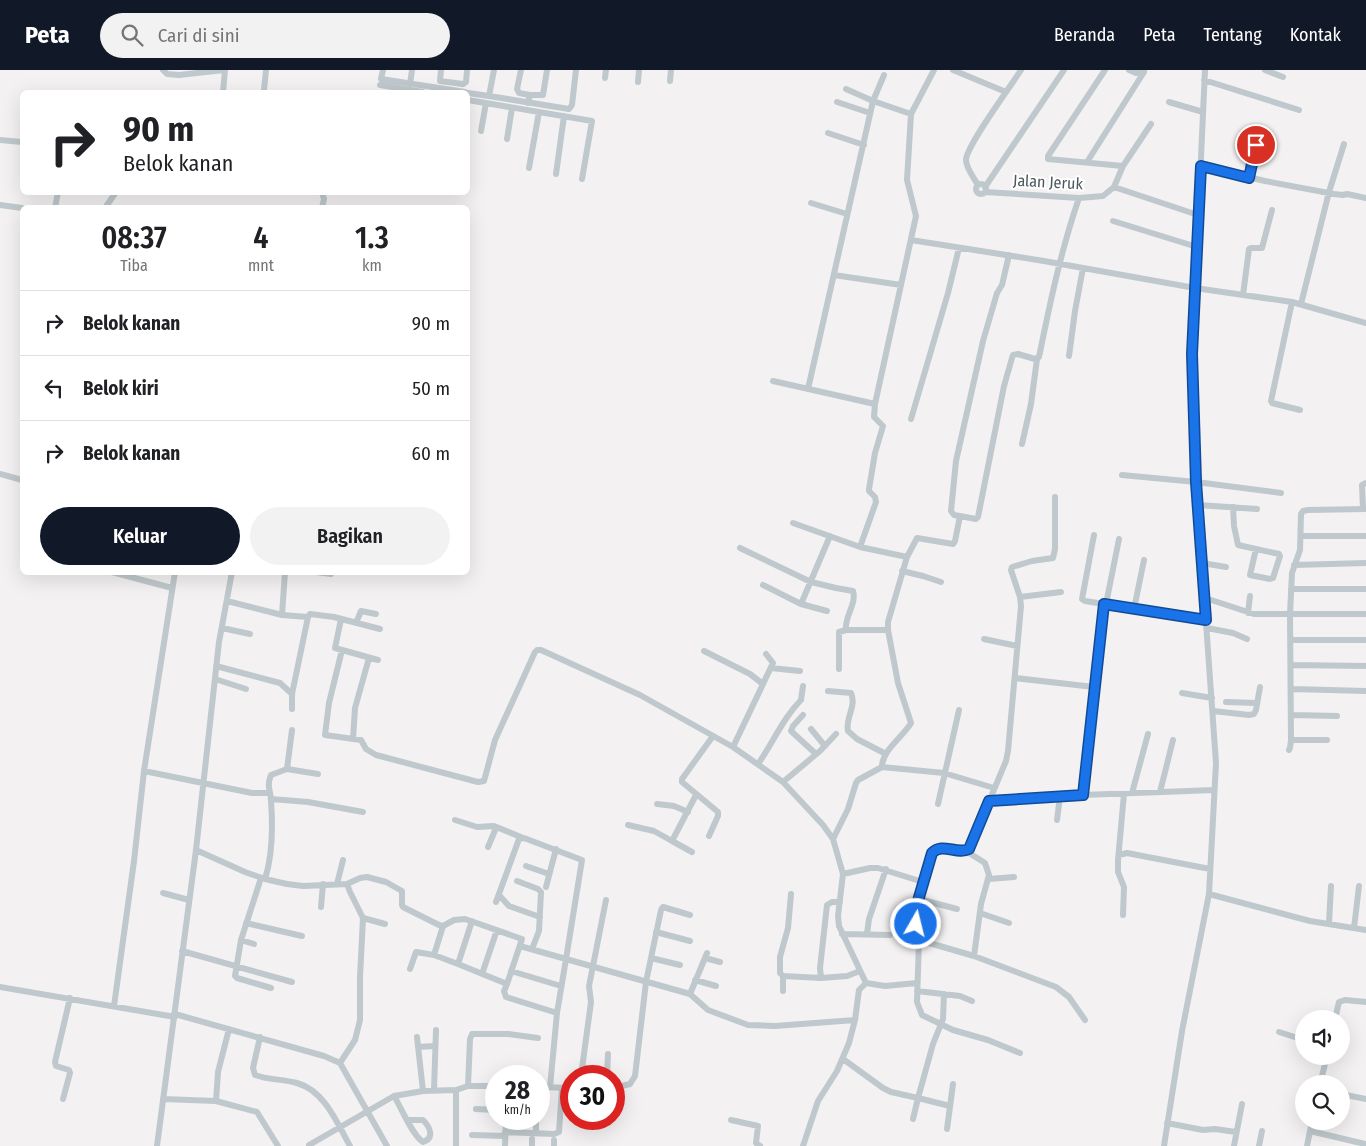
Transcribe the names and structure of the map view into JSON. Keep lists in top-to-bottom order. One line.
{"streets":{"street":["Jalan Jeruk"]},"page":{"header":"Peta","search":"Cari di sini","nav":["Beranda","Peta","Tentang","Kontak"],"turn":["90 m","Belok kanan"],"eta":["08:37","Tiba","4","mnt","1.3","km"],"list":[{"name":"Belok kanan","value":"90 m"},{"name":"Belok kiri","value":"50 m"},{"name":"Belok kanan","value":"60 m"}],"buttons":["Keluar","Bagikan"],"speed":"28 km/h","limit":"30"}}
